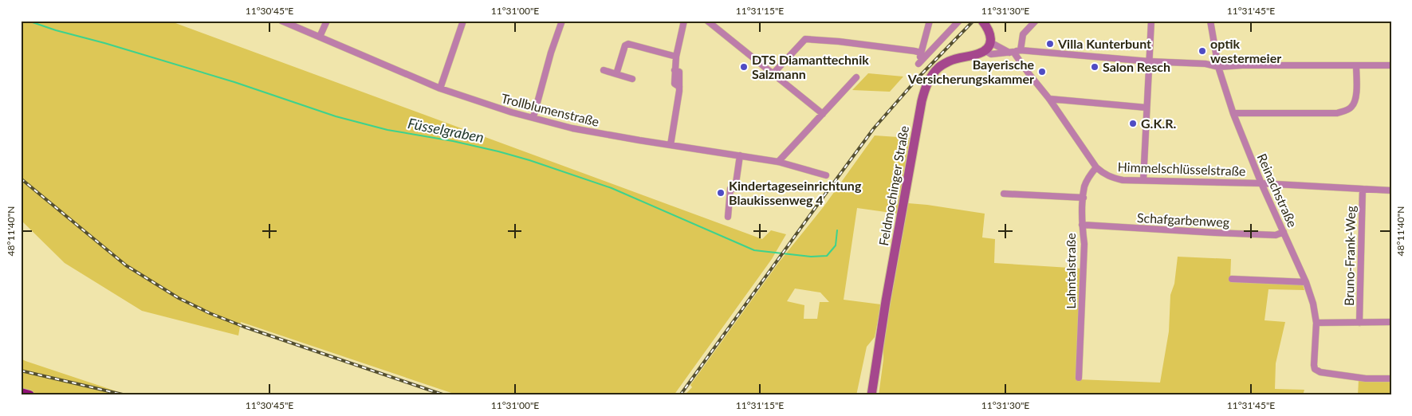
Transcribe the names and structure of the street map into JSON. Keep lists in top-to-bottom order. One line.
{"streets":{"main road":["Feldmochinger Straße"],"street":["Trollblumenstraße","Himmelschlüsselstraße","Reinachstraße","Schafgarbenweg","Bruno-Frank-Weg","Lahntalstraße"]},"crossings":[["Himmelschlüsselstraße","Reinachstraße"],["Himmelschlüsselstraße","Bruno-Frank-Weg"],["Himmelschlüsselstraße","Lahntalstraße"],["Reinachstraße","Schafgarbenweg"],["Schafgarbenweg","Lahntalstraße"]],"water":["Füsselgraben"],"places":["Villa Kunterbunt","optik westermeier","DTS Diamanttechnik Salzmann","Salon Resch","Bayerische Versicherungskammer","G.K.R.","Kindertageseinrichtung Blaukissenweg 4"],"coordinates":["11°30'45\"E","11°31'00\"E","11°31'15\"E","11°31'30\"E","11°31'45\"E","48°11'40\"N"]}
